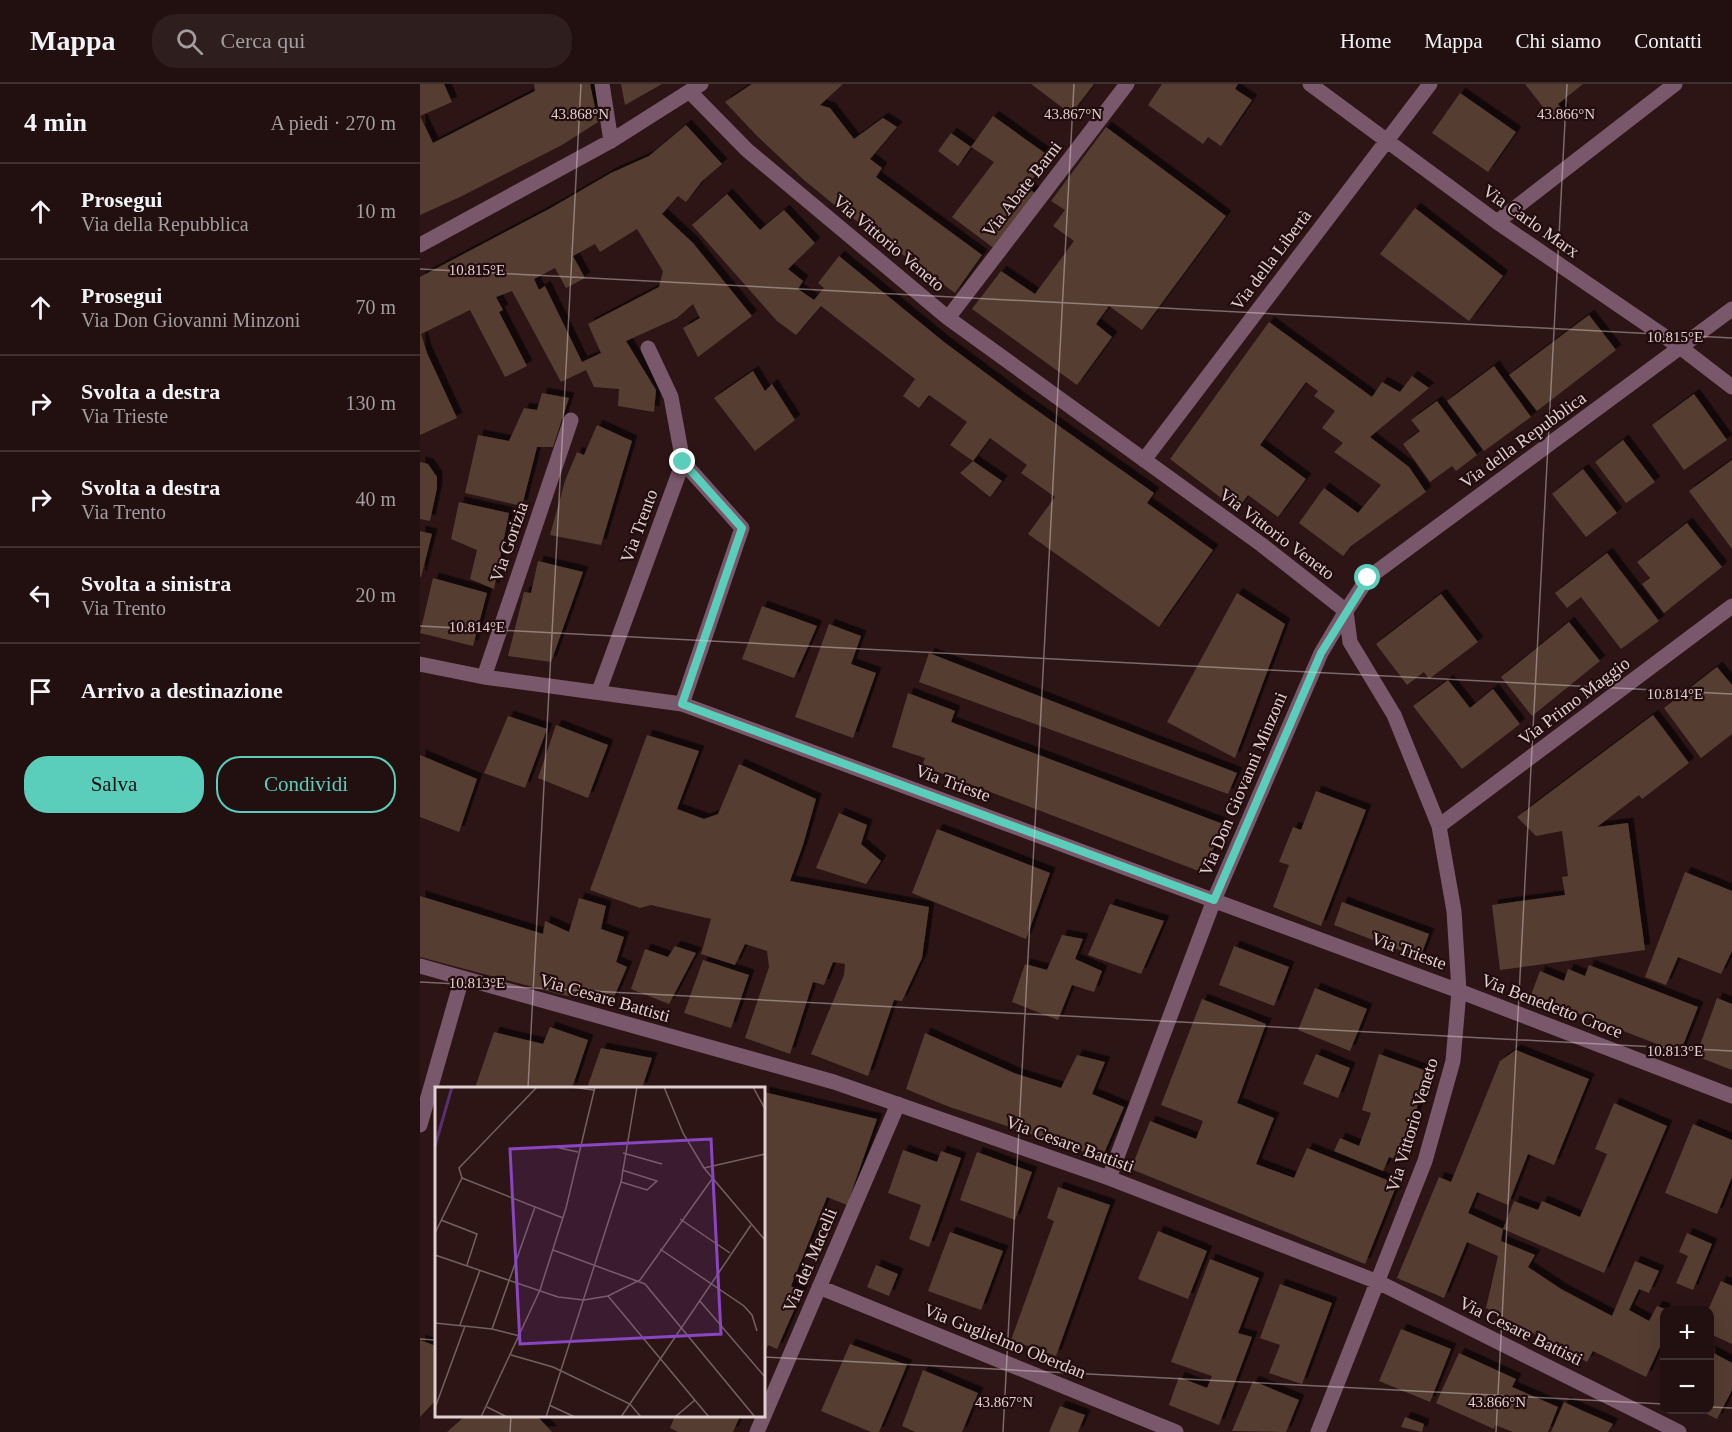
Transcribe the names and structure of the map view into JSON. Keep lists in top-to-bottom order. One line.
{"streets":{"street":["Via Abate Barni","Via Carlo Marx","Via Vittorio Veneto","Via della Libertà","Via della Repubblica","Via Trento","Via Gorizia","Via Primo Maggio","Via Trieste","Via Don Giovanni Minzoni","Via Cesare Battisti","Via Benedetto Croce","Via dei Macelli","Via Guglielmo Oberdan"]},"crossings":[["Via Abate Barni","Via Vittorio Veneto"],["Via Carlo Marx","Via della Libertà"],["Via Carlo Marx","Via della Repubblica"],["Via Vittorio Veneto","Via della Libertà"],["Via Vittorio Veneto","Via della Repubblica"],["Via Vittorio Veneto","Via Primo Maggio"],["Via Vittorio Veneto","Via Trieste"],["Via Vittorio Veneto","Via Don Giovanni Minzoni"],["Via Vittorio Veneto","Via Cesare Battisti"],["Via Vittorio Veneto","Via Benedetto Croce"],["Via della Repubblica","Via Don Giovanni Minzoni"],["Via Trento","Via Trieste"],["Via Gorizia","Via Trieste"],["Via Trieste","Via Don Giovanni Minzoni"],["Via Trieste","Via Benedetto Croce"],["Via Don Giovanni Minzoni","Via Cesare Battisti"],["Via Cesare Battisti","Via dei Macelli"],["Via dei Macelli","Via Guglielmo Oberdan"]],"page":{"header":"Mappa","search":"Cerca qui","nav":["Home","Mappa","Chi siamo","Contatti"],"heading":["4 min","A piedi · 270 m"],"list":[["Prosegui","Via della Repubblica","10 m"],["Prosegui","Via Don Giovanni Minzoni","70 m"],["Svolta a destra","Via Trieste","130 m"],["Svolta a destra","Via Trento","40 m"],["Svolta a sinistra","Via Trento","20 m"],"Arrivo a destinazione"],"buttons":["Salva","Condividi"],"map_buttons":["+","−"]},"coordinates":["43.868°N","43.867°N","43.866°N","10.815°E","10.814°E","10.813°E"]}
